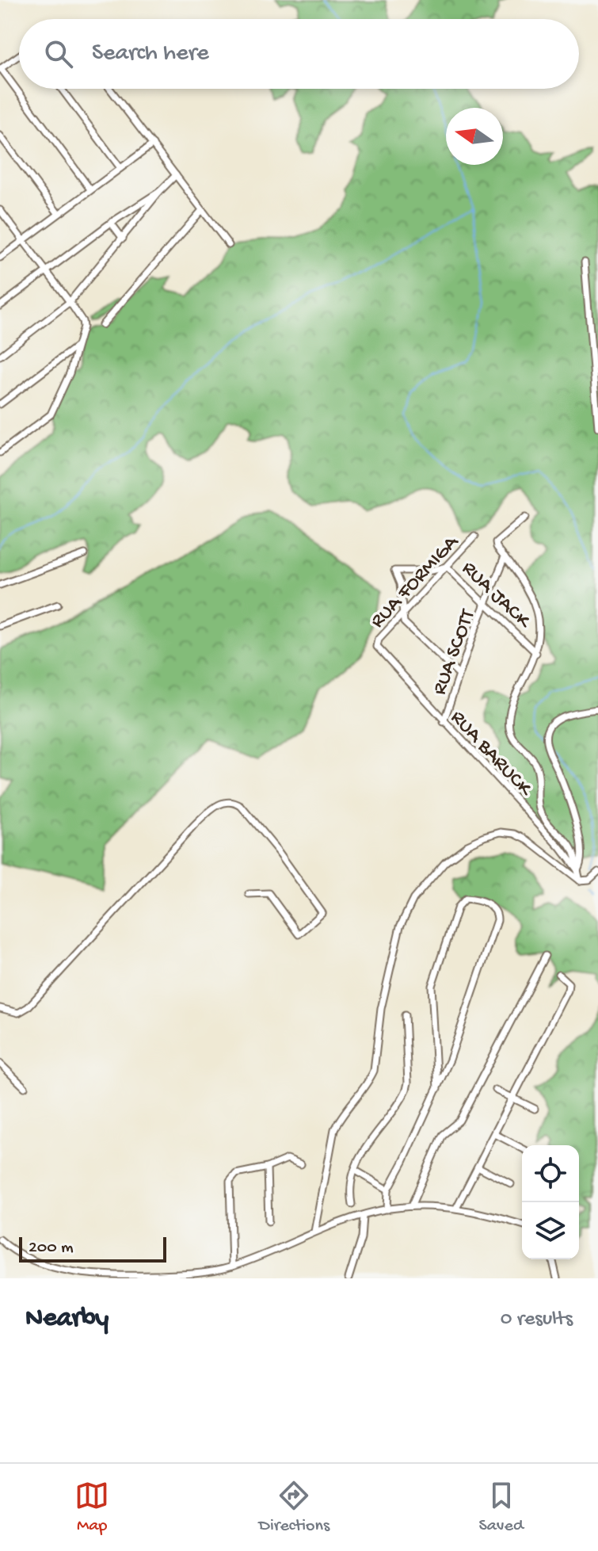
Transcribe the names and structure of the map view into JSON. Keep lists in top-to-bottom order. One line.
{"streets":{"street":["RUA FORMIGA","RUA JACK","RUA SCOTT","RUA BARUCK"]},"crossings":[["RUA FORMIGA","RUA JACK"],["RUA FORMIGA","RUA BARUCK"],["RUA JACK","RUA SCOTT"],["RUA SCOTT","RUA BARUCK"]],"scale_bar":"200 m","north":"left","page":{"search":"Search here","scale":"200 m","heading":["Nearby","0 results"],"nav":["Map","Directions","Saved"]}}
